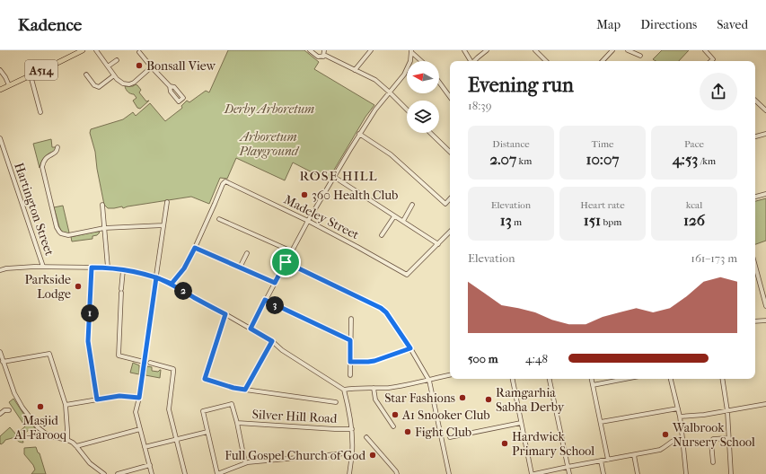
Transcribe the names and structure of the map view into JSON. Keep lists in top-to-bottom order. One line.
{"streets":{"main road":["A514"],"street":["Hartington Street","Madeley Street","Silver Hill Road"]},"districts":["ROSE HILL"],"parks":["Derby Arboretum","Arboretum Playground"],"places":["Bonsall View","360 Health Club","Parkside Lodge","Star Fashions","Ramgarhia Sabha Derby","Masjid Al-Farooq","A1 Snooker Club","Fight Club","Walbrook Nursery School","Hardwick Primary School","Full Gospel Church of God"],"north":"left","page":{"header":"Kadence","nav":["Map","Directions","Saved"],"heading":["Evening run","18:39"],"stats":[["Distance","2.07 km"],["Time","10:07"],["Pace","4:53 /km"],["Elevation","13 m"],["Heart rate","151 bpm"],["kcal","126"]],"chart":["Elevation","161–173 m"],"pins":["2","3","1"],"list":[{"name":"500 m","note":"4:48"}]}}
